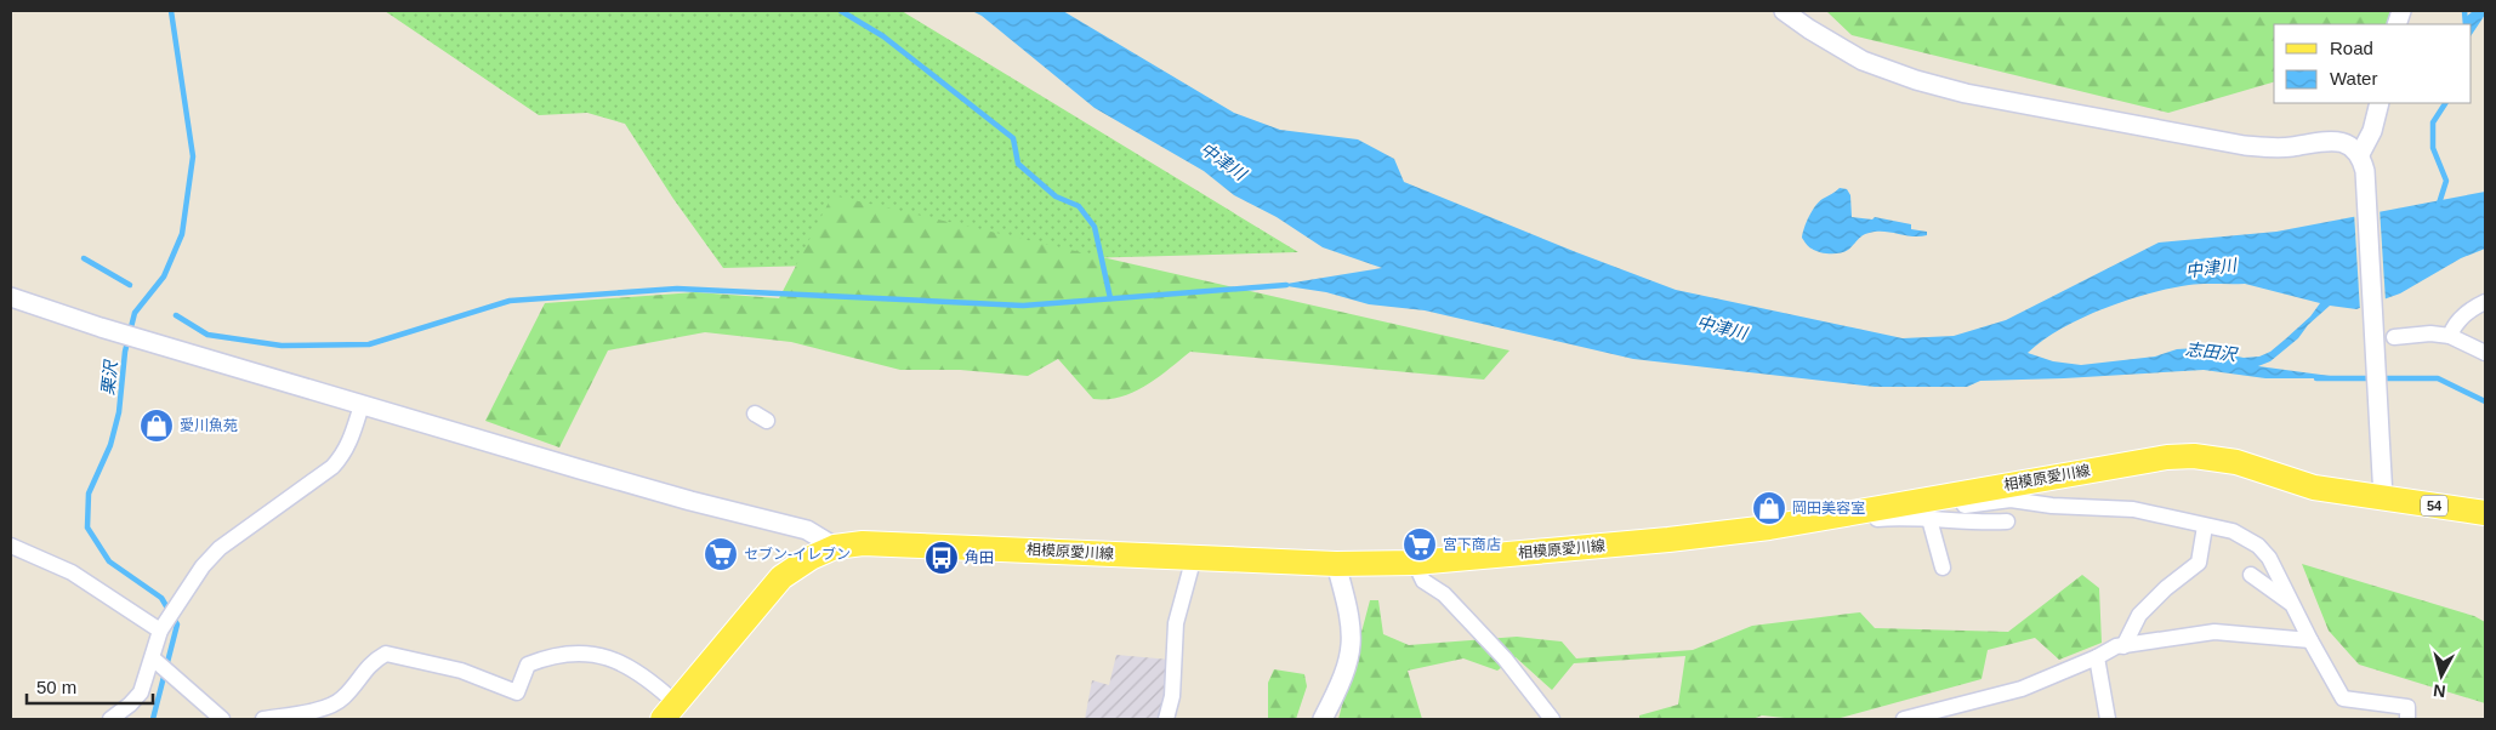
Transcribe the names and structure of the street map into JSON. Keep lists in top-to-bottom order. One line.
{"streets":{"main road":["相模原愛川線","54"]},"water":["中津川","志田沢","栗沢"],"places":{"shop":["愛川魚苑","岡田美容室"],"supermarket":["宮下商店","セブン-イレブン"],"bus stop":["角田"]},"legend":["Road","Water"],"scale_bar":"50 m","north":"bottom"}
